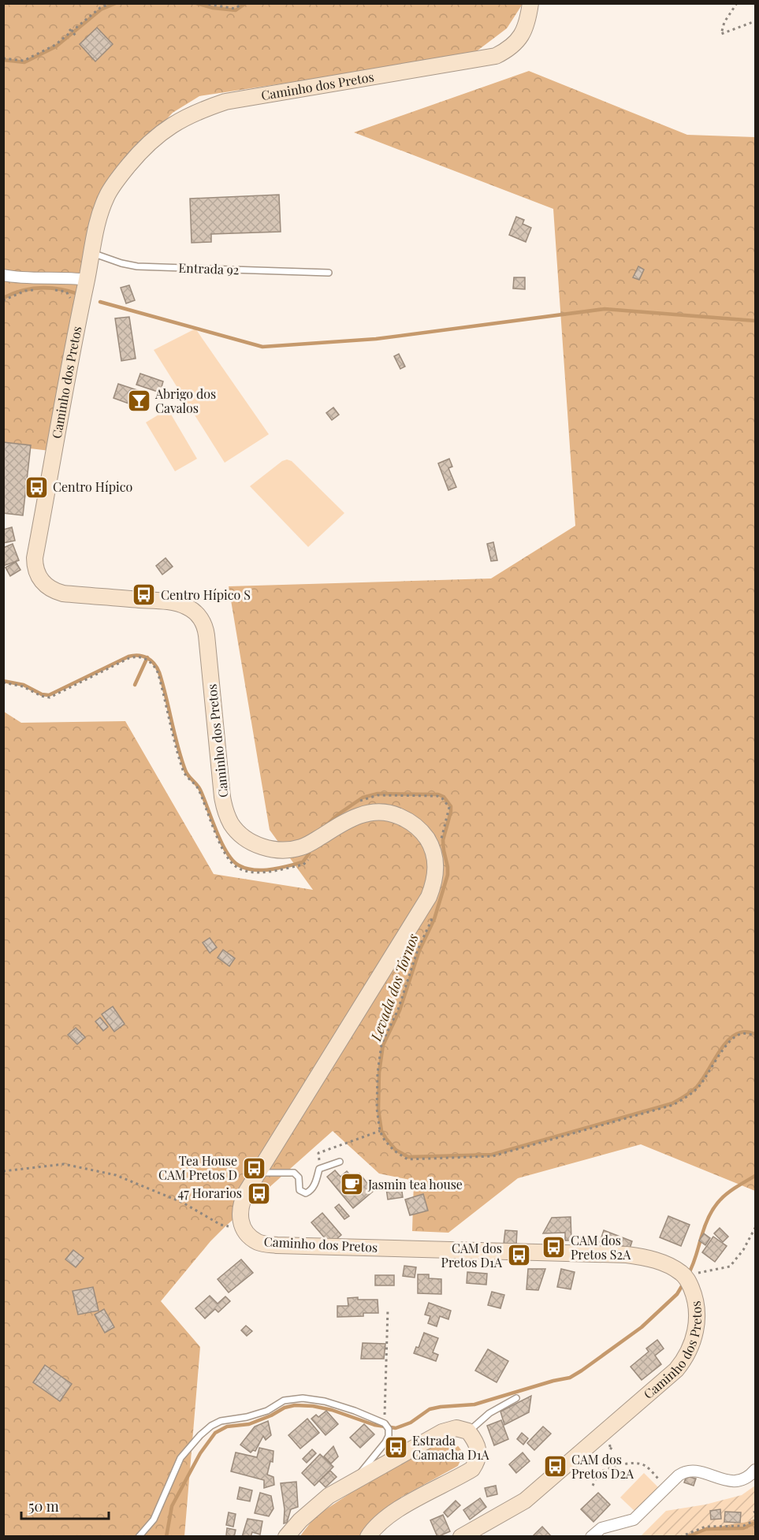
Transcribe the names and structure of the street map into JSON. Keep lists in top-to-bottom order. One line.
{"streets":{"main road":["Caminho dos Pretos"],"lane":["Entrada 92"]},"crossings":[["Caminho dos Pretos","Entrada 92"]],"water":["Levada dos Tornos"],"places":{"bar":["Abrigo dos Cavalos"],"bus stop":["Centro Hípico","Centro Hípico S","Tea House CAM Pretos D","47 Horarios","CAM dos Pretos S2A","CAM dos Pretos D1A","Estrada Camacha D1A","CAM dos Pretos D2A"],"cafe":["Jasmin tea house"]},"scale_bar":"50 m"}
